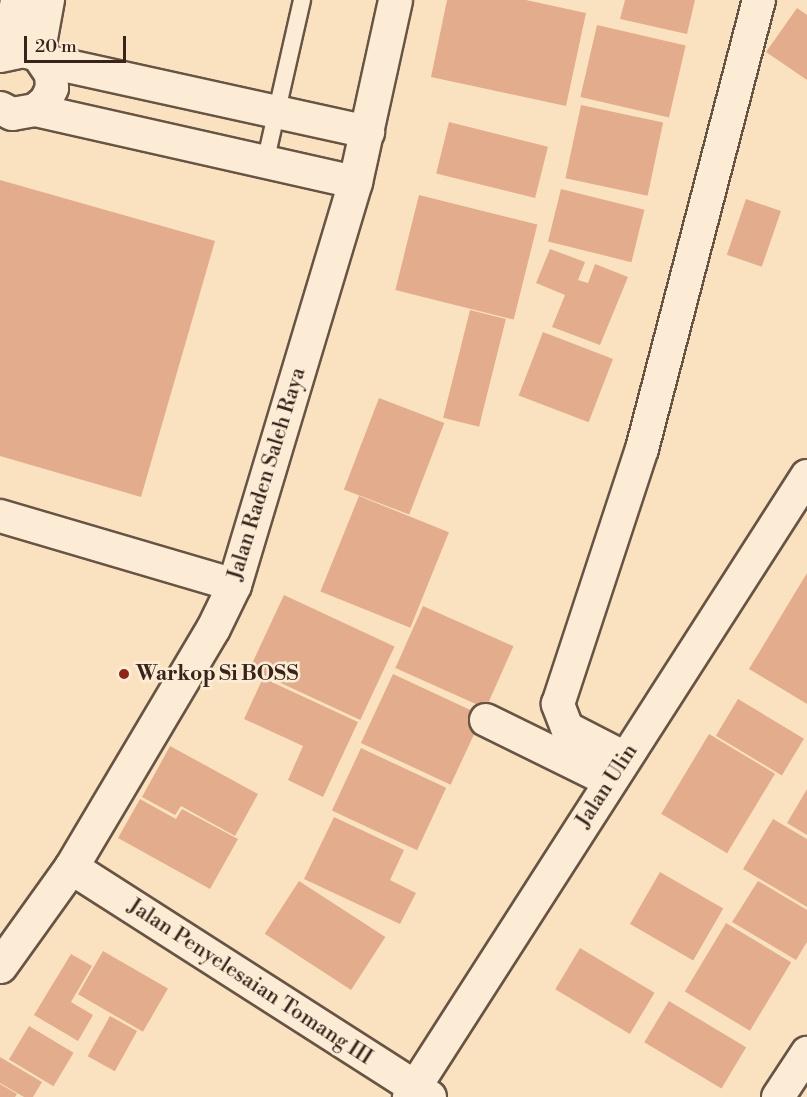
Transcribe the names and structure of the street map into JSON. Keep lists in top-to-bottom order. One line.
{"streets":{"main road":["Jalan Raden Saleh Raya","Jalan Penyelesaian Tomang III"],"street":["Jalan Ulin"]},"crossings":[["Jalan Raden Saleh Raya","Jalan Penyelesaian Tomang III"],["Jalan Ulin","Jalan Penyelesaian Tomang III"]],"places":["Warkop Si BOSS"],"scale_bar":"20 m"}
